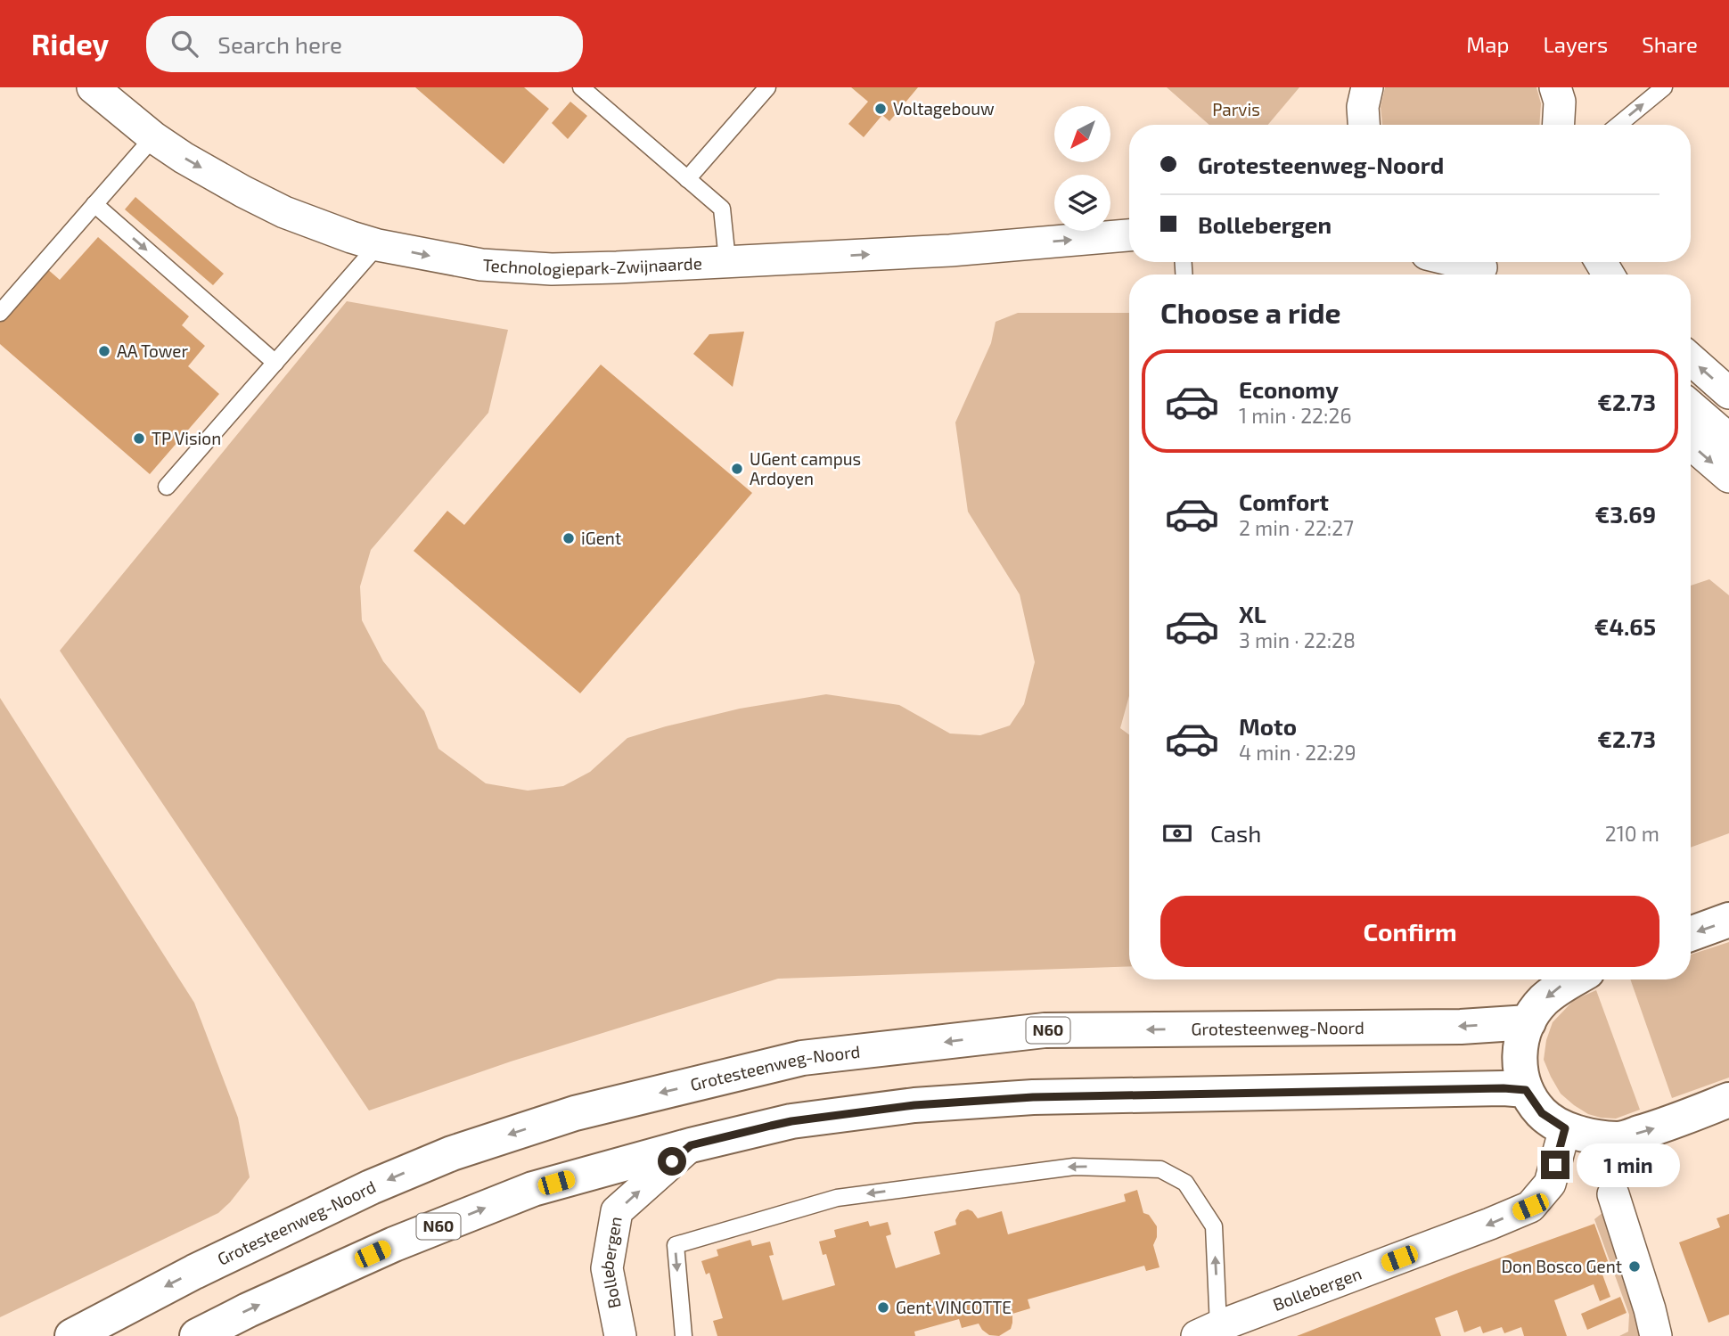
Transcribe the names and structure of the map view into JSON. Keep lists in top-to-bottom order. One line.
{"streets":{"highway":["Grotesteenweg-Noord","N60"],"street":["Technologiepark-Zwijnaarde","Bollebergen"]},"crossings":[["N60","Bollebergen"]],"one_way":["Technologiepark-Zwijnaarde"],"parks":["Parvis"],"places":["Voltagebouw","AA Tower","TP Vision","UGent campus Ardoyen","iGent","Don Bosco Gent","Gent VINCOTTE"],"north":"bottom left","page":{"header":"Ridey","search":"Search here","nav":["Map","Layers","Share"],"banner":["Grotesteenweg-Noord","Bollebergen"],"heading":"Choose a ride","list":[{"name":"Economy","note":"1 min · 22:26","value":"€2.73"},{"name":"Comfort","note":"2 min · 22:27","value":"€3.69"},{"name":"XL","note":"3 min · 22:28","value":"€4.65"},{"name":"Moto","note":"4 min · 22:29","value":"€2.73"}],"pay":["Cash","210 m"],"buttons":"Confirm","bubble":"1 min"}}
